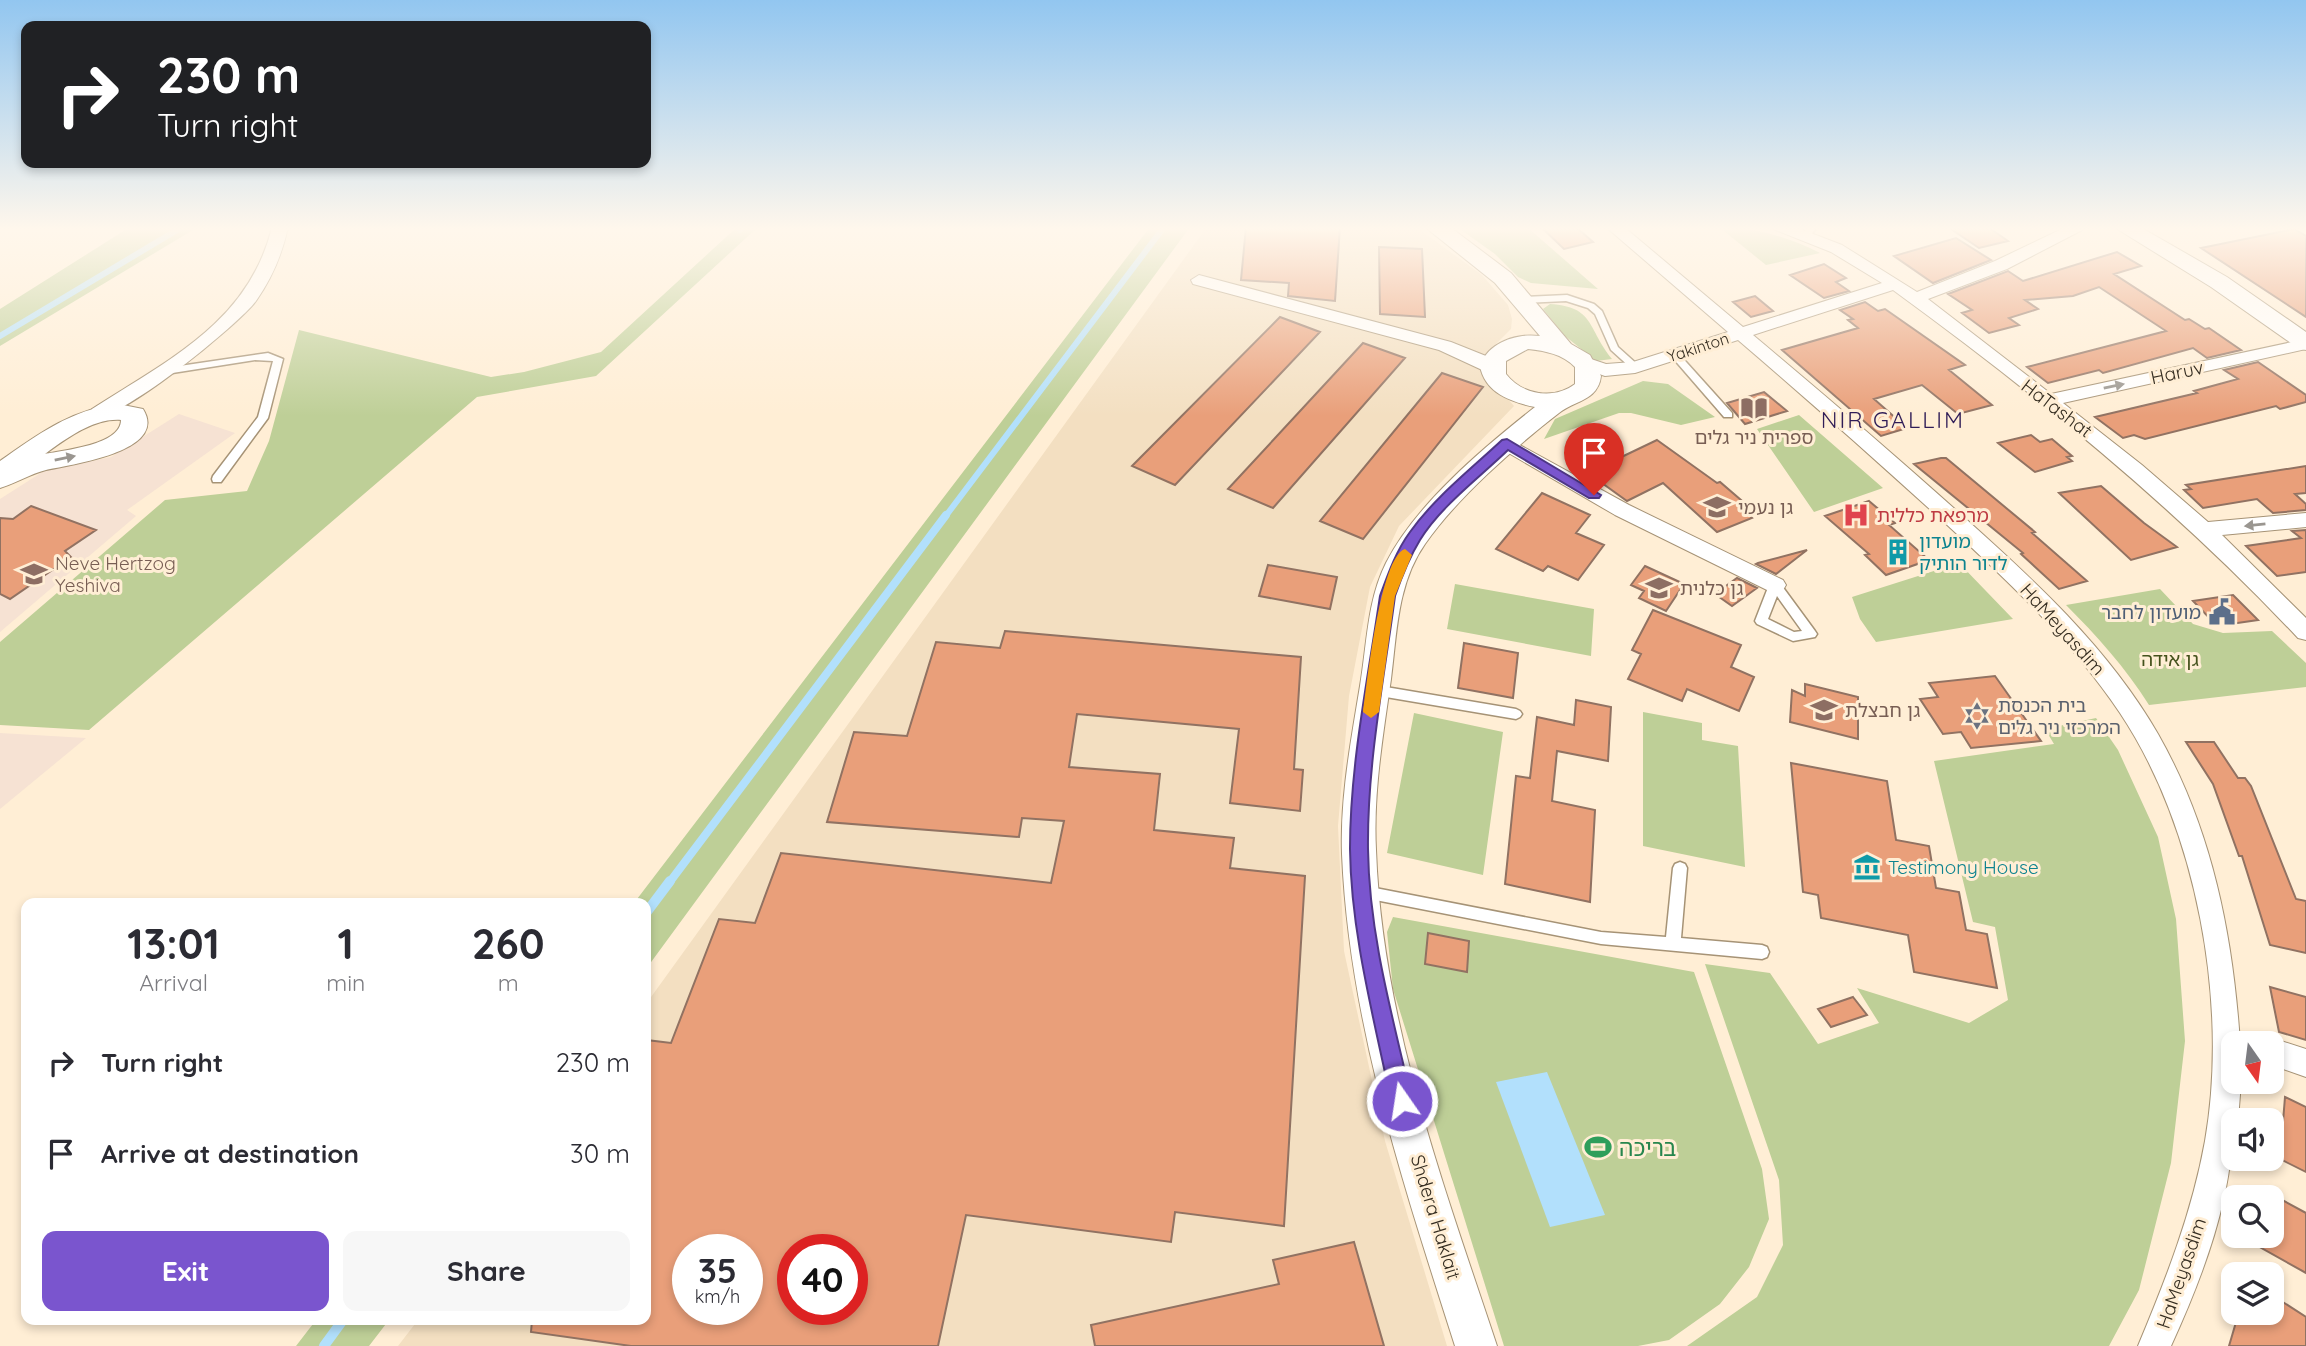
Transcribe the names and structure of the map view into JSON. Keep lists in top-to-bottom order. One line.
{"streets":{"street":["Yakinton","Haruv","HaTashat","HaMeyasdim","Shdera Haklait"]},"crossings":[["Yakinton","HaMeyasdim"],["Yakinton","Shdera Haklait"],["Haruv","HaTashat"]],"districts":["NIR GALLIM"],"parks":["גן אידה"],"places":{"library":["ספרית ניר גלים"],"school or university":["גן נעמי","Neve Hertzog Yeshiva","גן כלנית","גן חבצלת"],"hospital":["מרפאת כללית"],"building":["מועדון לדור הותיק"],"public building":["מועדון לחבר"],"synagogue":["בית הכנסת המרכזי ניר גלים"],"museum":["Testimony House"],"sports":["בריכה"]},"north":"bottom","page":{"turn":["230 m","Turn right"],"eta":["13:01","Arrival","1","min","260","m"],"list":[{"name":"Turn right","value":"230 m"},{"name":"Arrive at destination","value":"30 m"}],"buttons":["Exit","Share"],"speed":"35 km/h","limit":"40"}}
